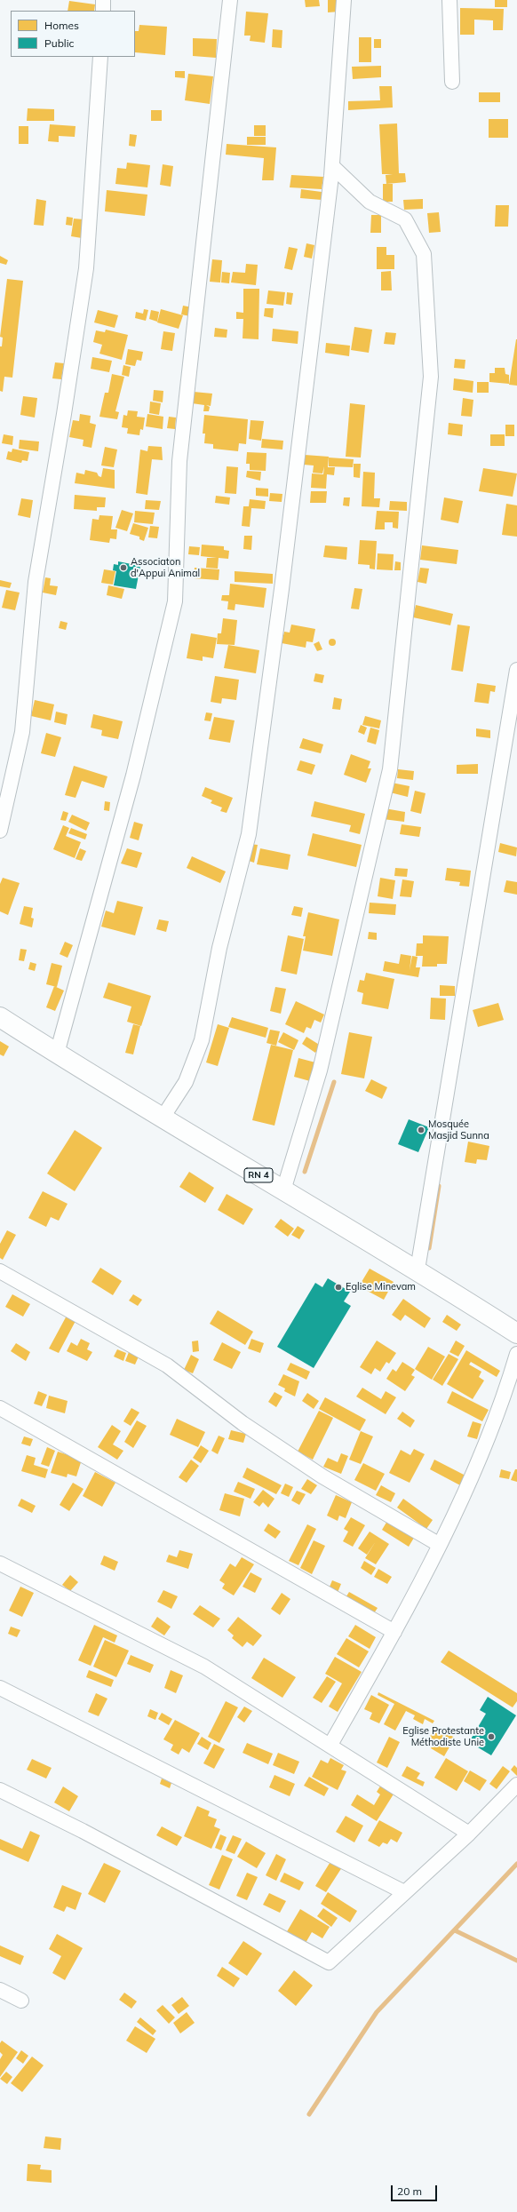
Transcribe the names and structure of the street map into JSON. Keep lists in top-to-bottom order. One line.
{"streets":{"main road":["RN 4"]},"places":["Associaton d'Appui Animal","Mosquée Masjid Sunna","Eglise Minevam","Eglise Protestante Méthodiste Unie"],"legend":["Homes","Public"],"scale_bar":"20 m"}
